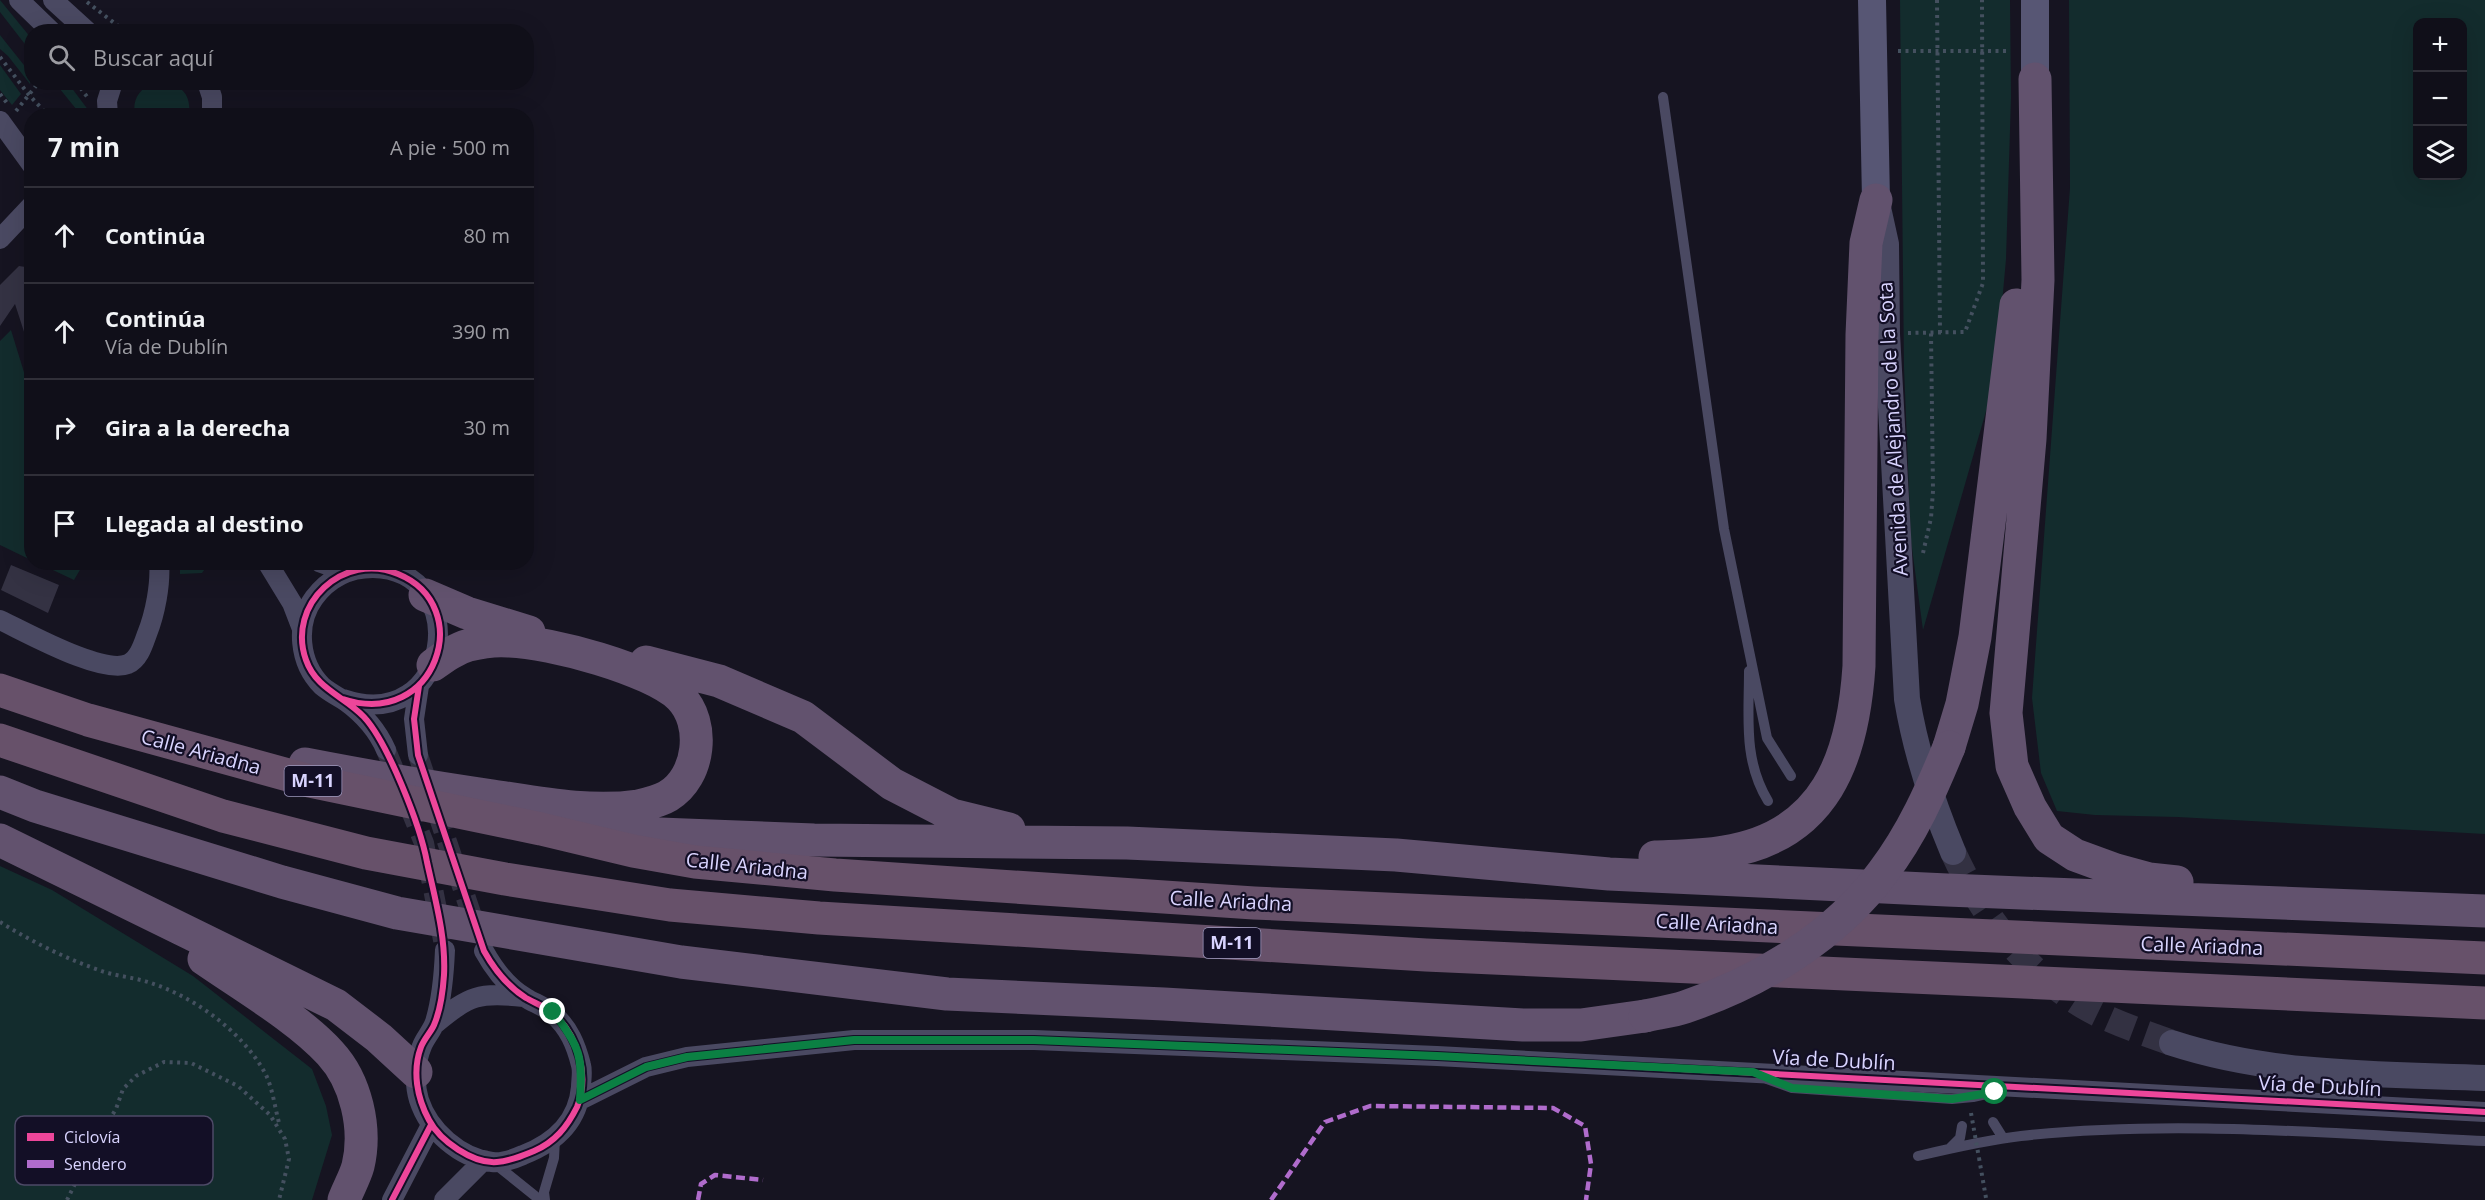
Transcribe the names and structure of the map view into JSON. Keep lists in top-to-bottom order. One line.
{"streets":{"highway":["Calle Ariadna","M-11"],"main road":["Avenida de Alejandro de la Sota"],"street":["Vía de Dublín"]},"legend":["Ciclovía","Sendero"],"page":{"map_buttons":["+","−"],"search":"Buscar aquí","heading":["7 min","A pie · 500 m"],"list":[["Continúa","80 m"],["Continúa","Vía de Dublín","390 m"],["Gira a la derecha","30 m"],"Llegada al destino"]}}
